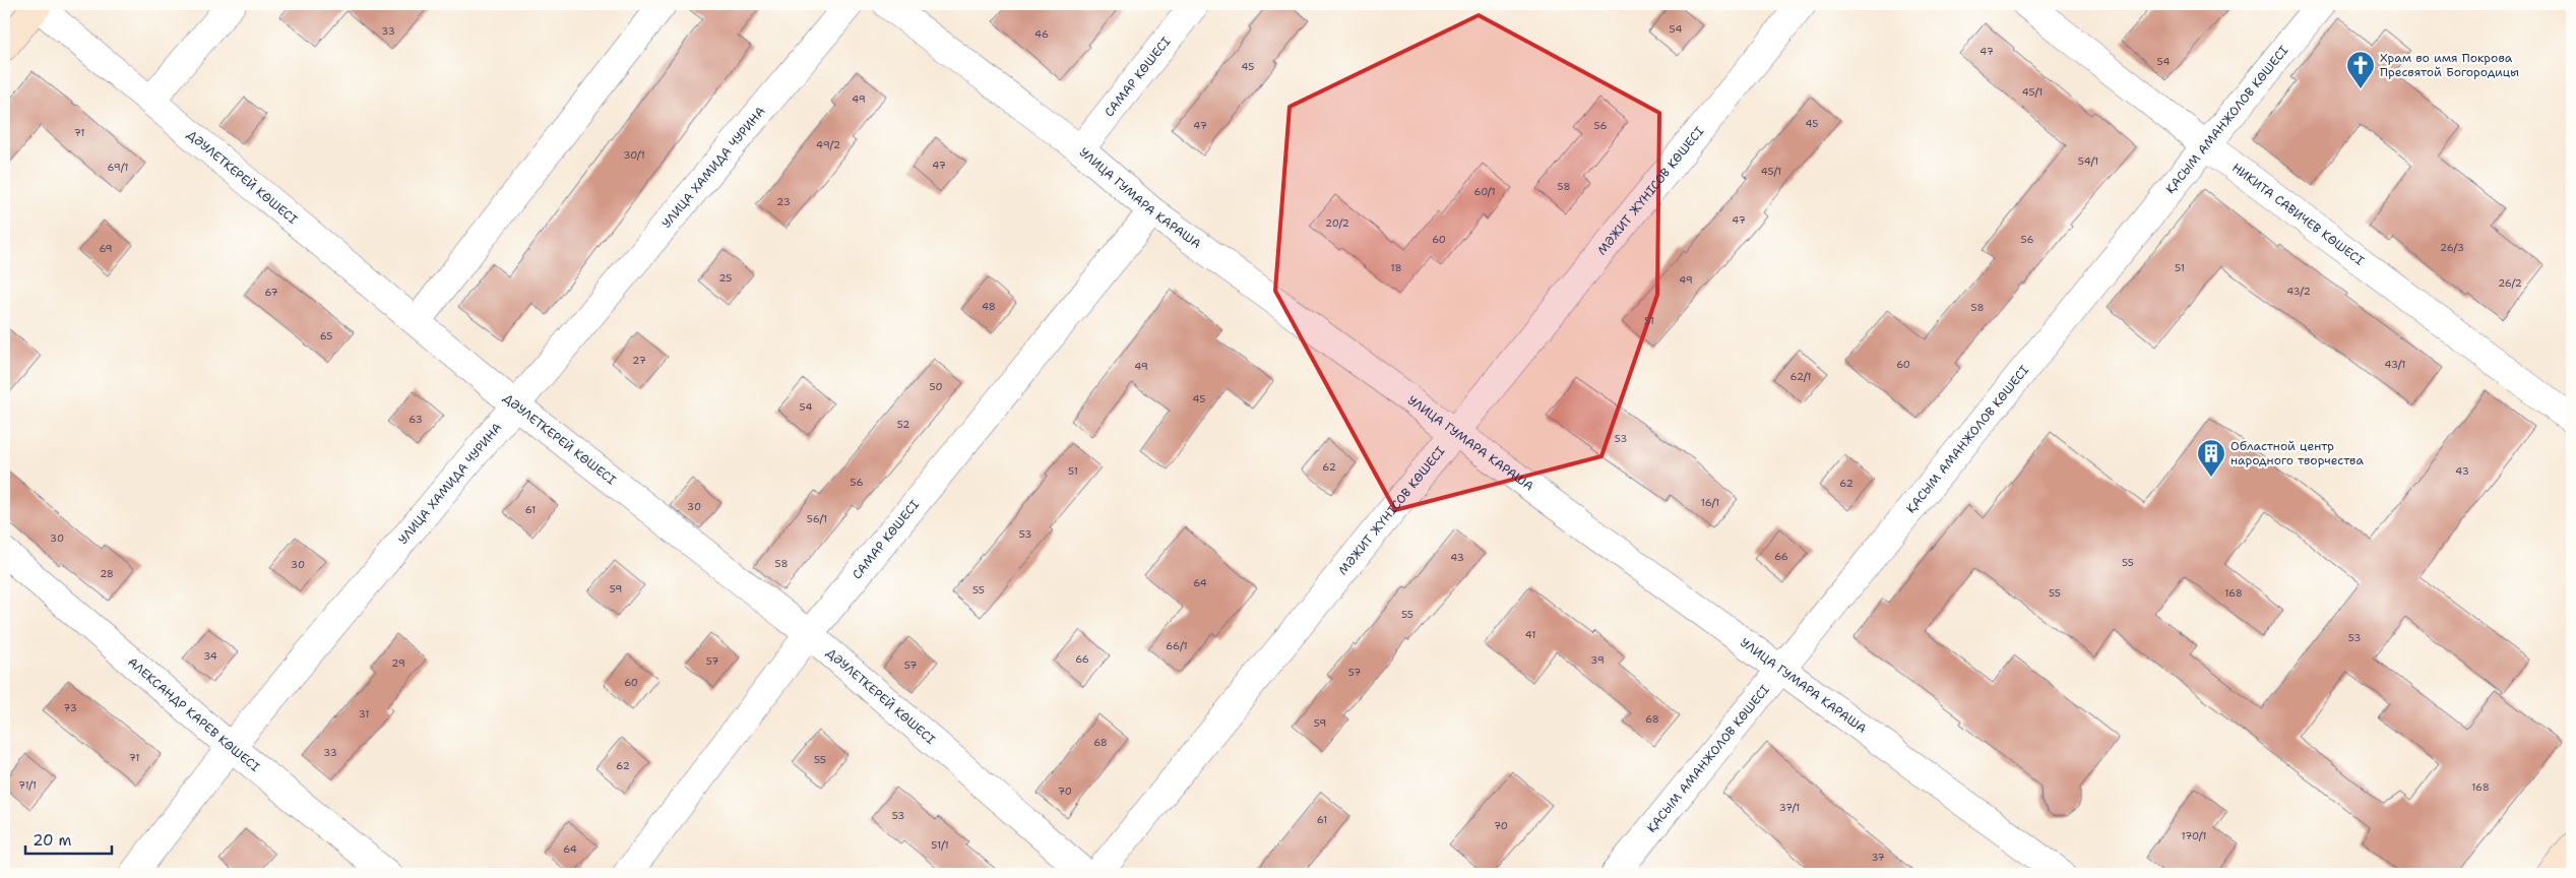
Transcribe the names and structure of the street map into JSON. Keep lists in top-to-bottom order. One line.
{"streets":{"street":["САМАР КӨШЕСІ","ҚАСЫМ АМАНЖОЛОВ КӨШЕСІ","УЛИЦА ХАМИДА ЧУРИНА","ДӘУЛЕТКЕРЕЙ КӨШЕСІ","МӘЖИТ ЖҮНІСОВ КӨШЕСІ","УЛИЦА ГУМАРА КАРАША","НИКИТА САВИЧЕВ КӨШЕСІ","АЛЕКСАНДР КАРЕВ КӨШЕСІ"]},"crossings":[["САМАР КӨШЕСІ","ДӘУЛЕТКЕРЕЙ КӨШЕСІ"],["САМАР КӨШЕСІ","УЛИЦА ГУМАРА КАРАША"],["ҚАСЫМ АМАНЖОЛОВ КӨШЕСІ","УЛИЦА ГУМАРА КАРАША"],["ҚАСЫМ АМАНЖОЛОВ КӨШЕСІ","НИКИТА САВИЧЕВ КӨШЕСІ"],["УЛИЦА ХАМИДА ЧУРИНА","ДӘУЛЕТКЕРЕЙ КӨШЕСІ"],["УЛИЦА ХАМИДА ЧУРИНА","АЛЕКСАНДР КАРЕВ КӨШЕСІ"],["МӘЖИТ ЖҮНІСОВ КӨШЕСІ","УЛИЦА ГУМАРА КАРАША"]],"places":{"church":["Храм во имя Покрова Пресвятой Богородицы"],"building":["Областной центр народного творчества"]},"house_numbers":["54","33","46","47","54","45","45/1","49","45","47","56","71","49/2","30/1","54/1","47","69/1","45/1","58","60/1","23","47","20/2","60","56","26/3","69","18","51","25","49","26/2","43/2","67","48","58","51","65","27","60","43/1","49","62/1","50","45","54","63","52","53","62","51","43","56","62","16/1","30","61","56/1","53","30","66","43","55","58","30","28","64","59","55","55","168","55","41","53","66/1","34","66","39","57","29","57","57","60","73","31","68","59","68","33","71","55","62","71/1","168","70","37/1","53","61","70","170/1","51/1","64","37"],"scale_bar":"20 m"}
